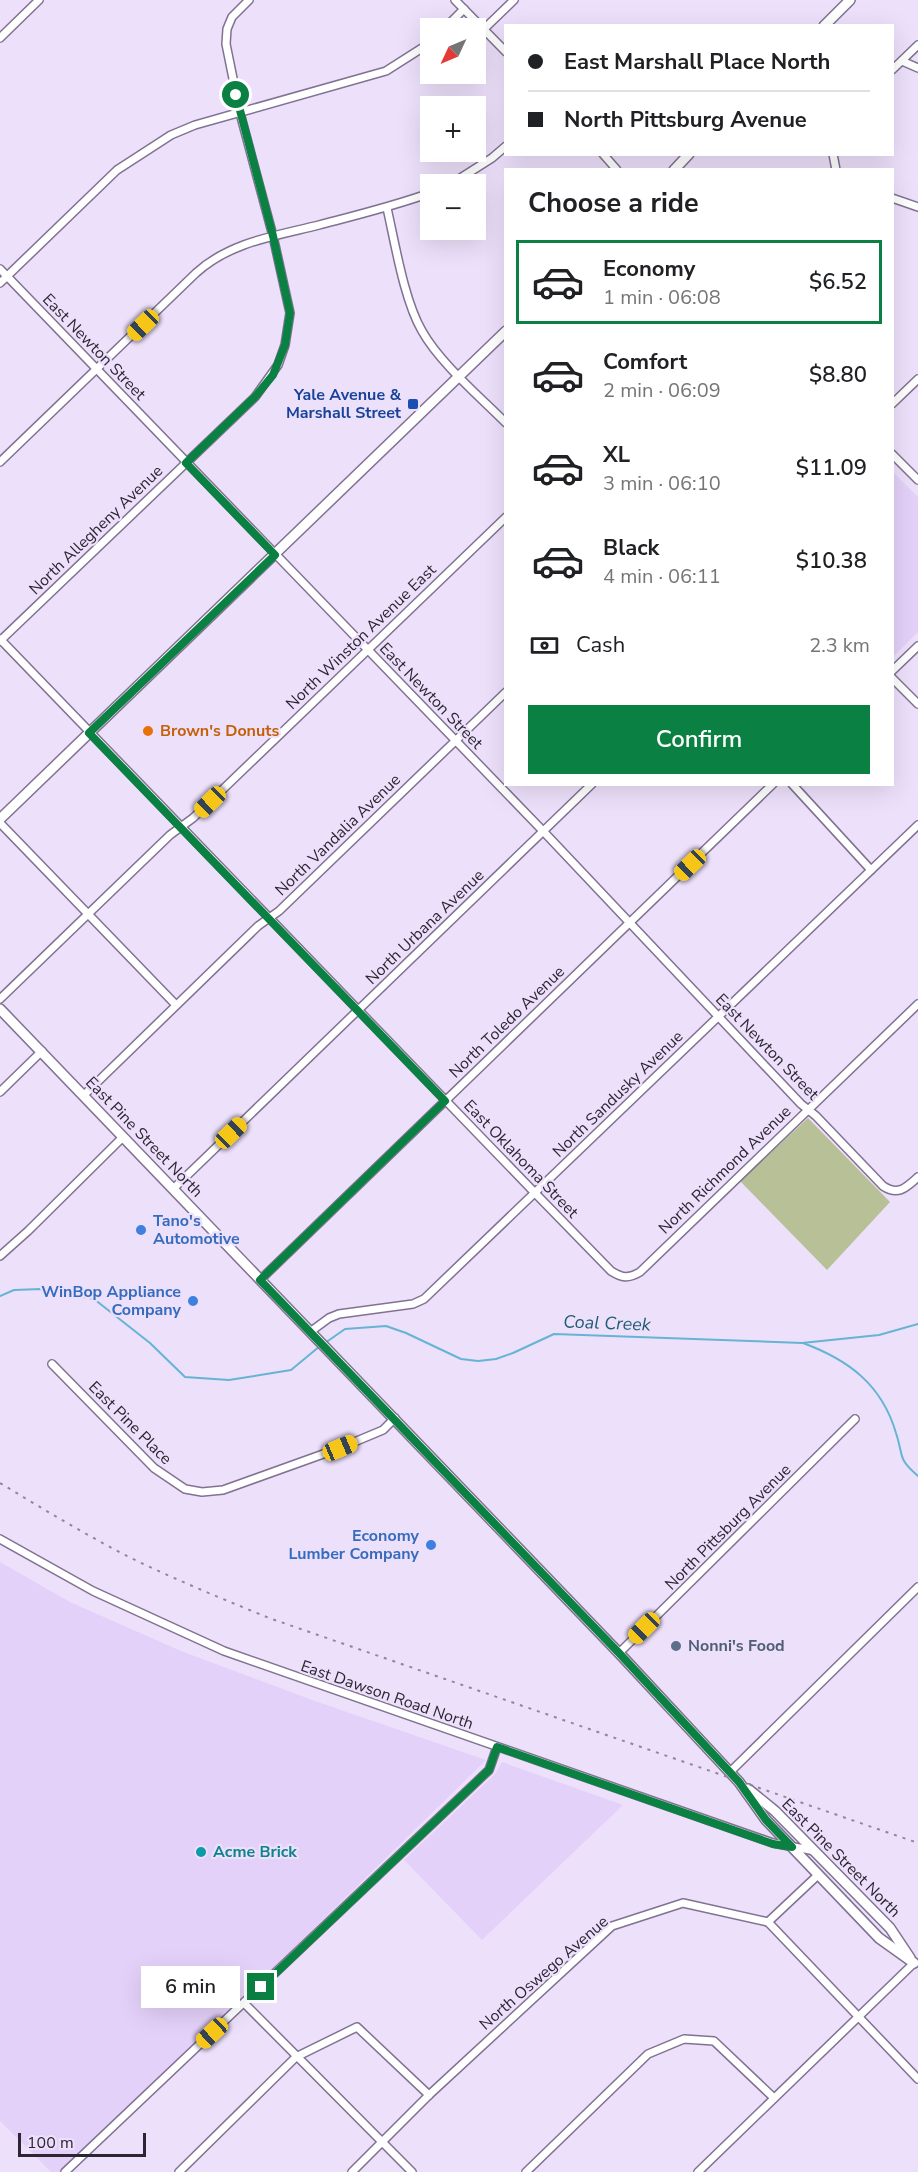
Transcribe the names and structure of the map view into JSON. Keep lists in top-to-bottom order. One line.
{"streets":{"main road":["East Pine Street North"],"street":["East Newton Street","North Allegheny Avenue","North Winston Avenue East","North Vandalia Avenue","North Urbana Avenue","North Toledo Avenue","North Sandusky Avenue","East Oklahoma Street","North Richmond Avenue","East Pine Place","North Pittsburg Avenue","East Dawson Road North","North Oswego Avenue"]},"crossings":[["East Newton Street","North Allegheny Avenue"],["East Newton Street","North Winston Avenue East"],["East Newton Street","North Vandalia Avenue"],["East Newton Street","North Urbana Avenue"],["East Newton Street","North Toledo Avenue"],["East Newton Street","North Sandusky Avenue"],["East Newton Street","North Richmond Avenue"],["North Allegheny Avenue","East Oklahoma Street"],["North Winston Avenue East","East Oklahoma Street"],["North Vandalia Avenue","East Pine Street North"],["North Vandalia Avenue","East Oklahoma Street"],["North Urbana Avenue","East Pine Street North"],["North Urbana Avenue","East Oklahoma Street"],["North Toledo Avenue","East Pine Street North"],["North Toledo Avenue","East Oklahoma Street"],["North Sandusky Avenue","East Pine Street North"],["North Sandusky Avenue","East Oklahoma Street"],["East Pine Street North","East Pine Place"],["East Pine Street North","North Pittsburg Avenue"],["East Pine Street North","East Dawson Road North"],["East Oklahoma Street","North Richmond Avenue"]],"water":["Coal Creek"],"places":{"transit":["Yale Avenue & Marshall Street"],"other":["Brown's Donuts","Tano's Automotive","WinBop Appliance Company","Economy Lumber Company","Nonni's Food","Acme Brick"]},"scale_bar":"100 m","north":"bottom left","page":{"map_buttons":["+","−"],"banner":["East Marshall Place North","North Pittsburg Avenue"],"heading":"Choose a ride","list":[{"name":"Economy","note":"1 min · 06:08","value":"$6.52"},{"name":"Comfort","note":"2 min · 06:09","value":"$8.80"},{"name":"XL","note":"3 min · 06:10","value":"$11.09"},{"name":"Black","note":"4 min · 06:11","value":"$10.38"}],"pay":["Cash","2.3 km"],"buttons":"Confirm","bubble":"6 min","scale":"100 m"}}
